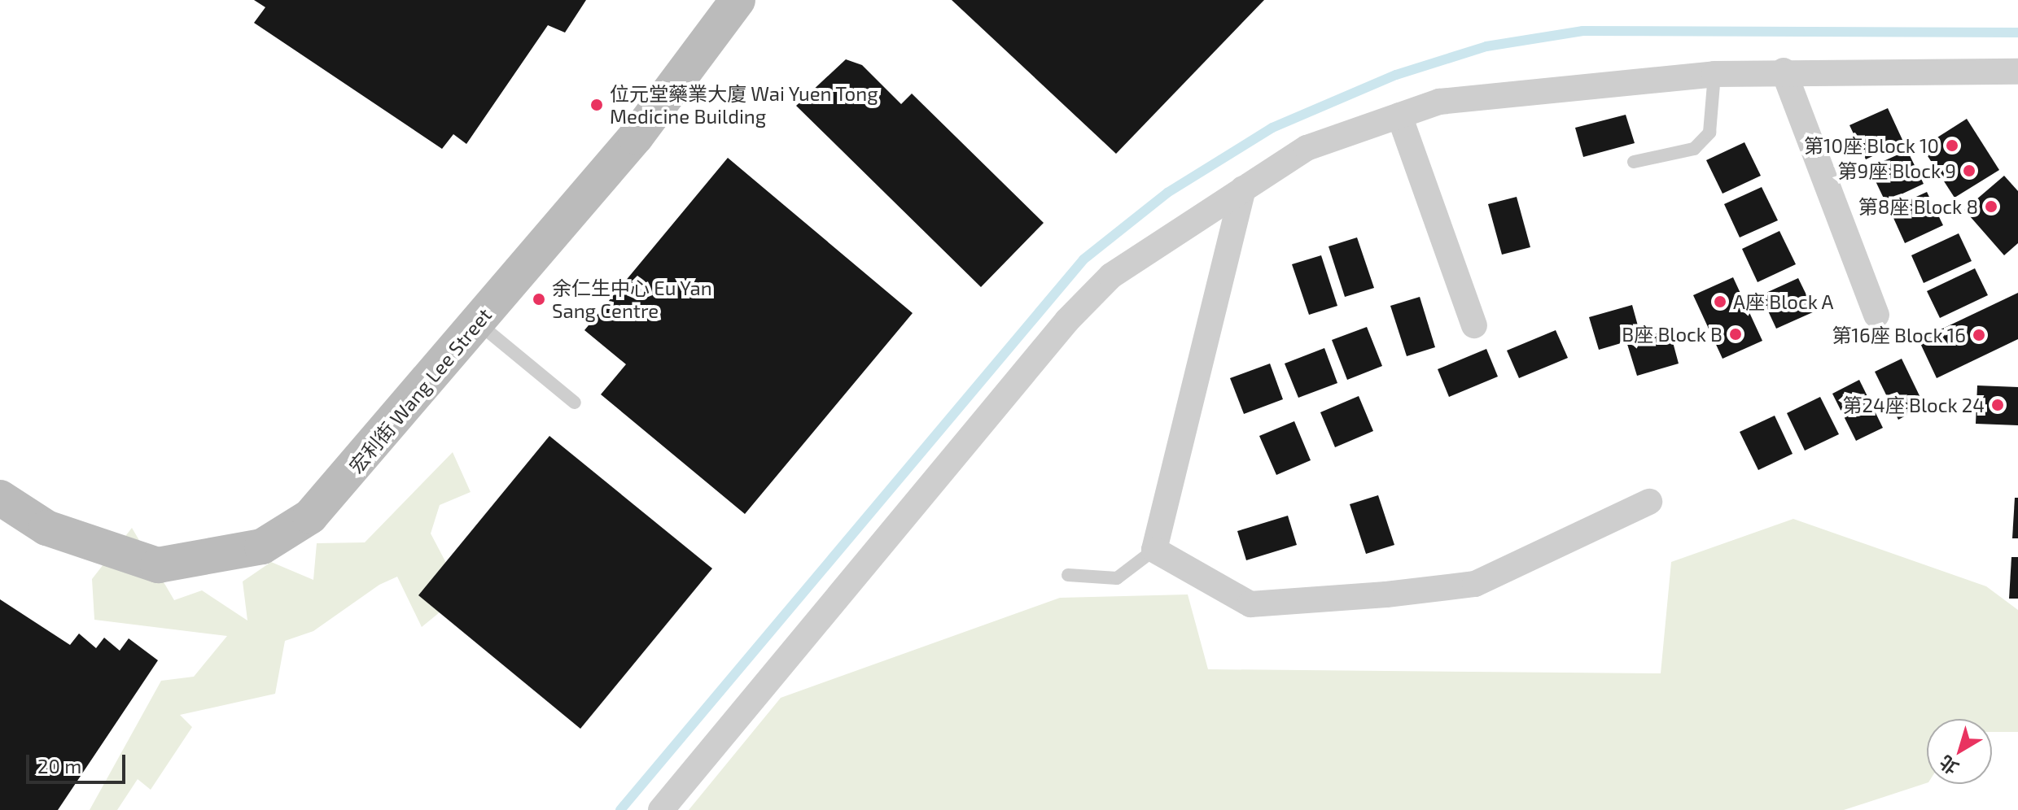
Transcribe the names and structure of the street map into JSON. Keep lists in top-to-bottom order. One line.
{"streets":{"street":["宏利街 Wang Lee Street"]},"places":["位元堂藥業大廈 Wai Yuen Tong Medicine Building","第10座 Block 10","第9座 Block 9","第8座 Block 8","余仁生中心 Eu Yan Sang Centre","A座 Block A","B座 Block B","第16座 Block 16","第24座 Block 24"],"scale_bar":"20 m","north":"bottom left"}
